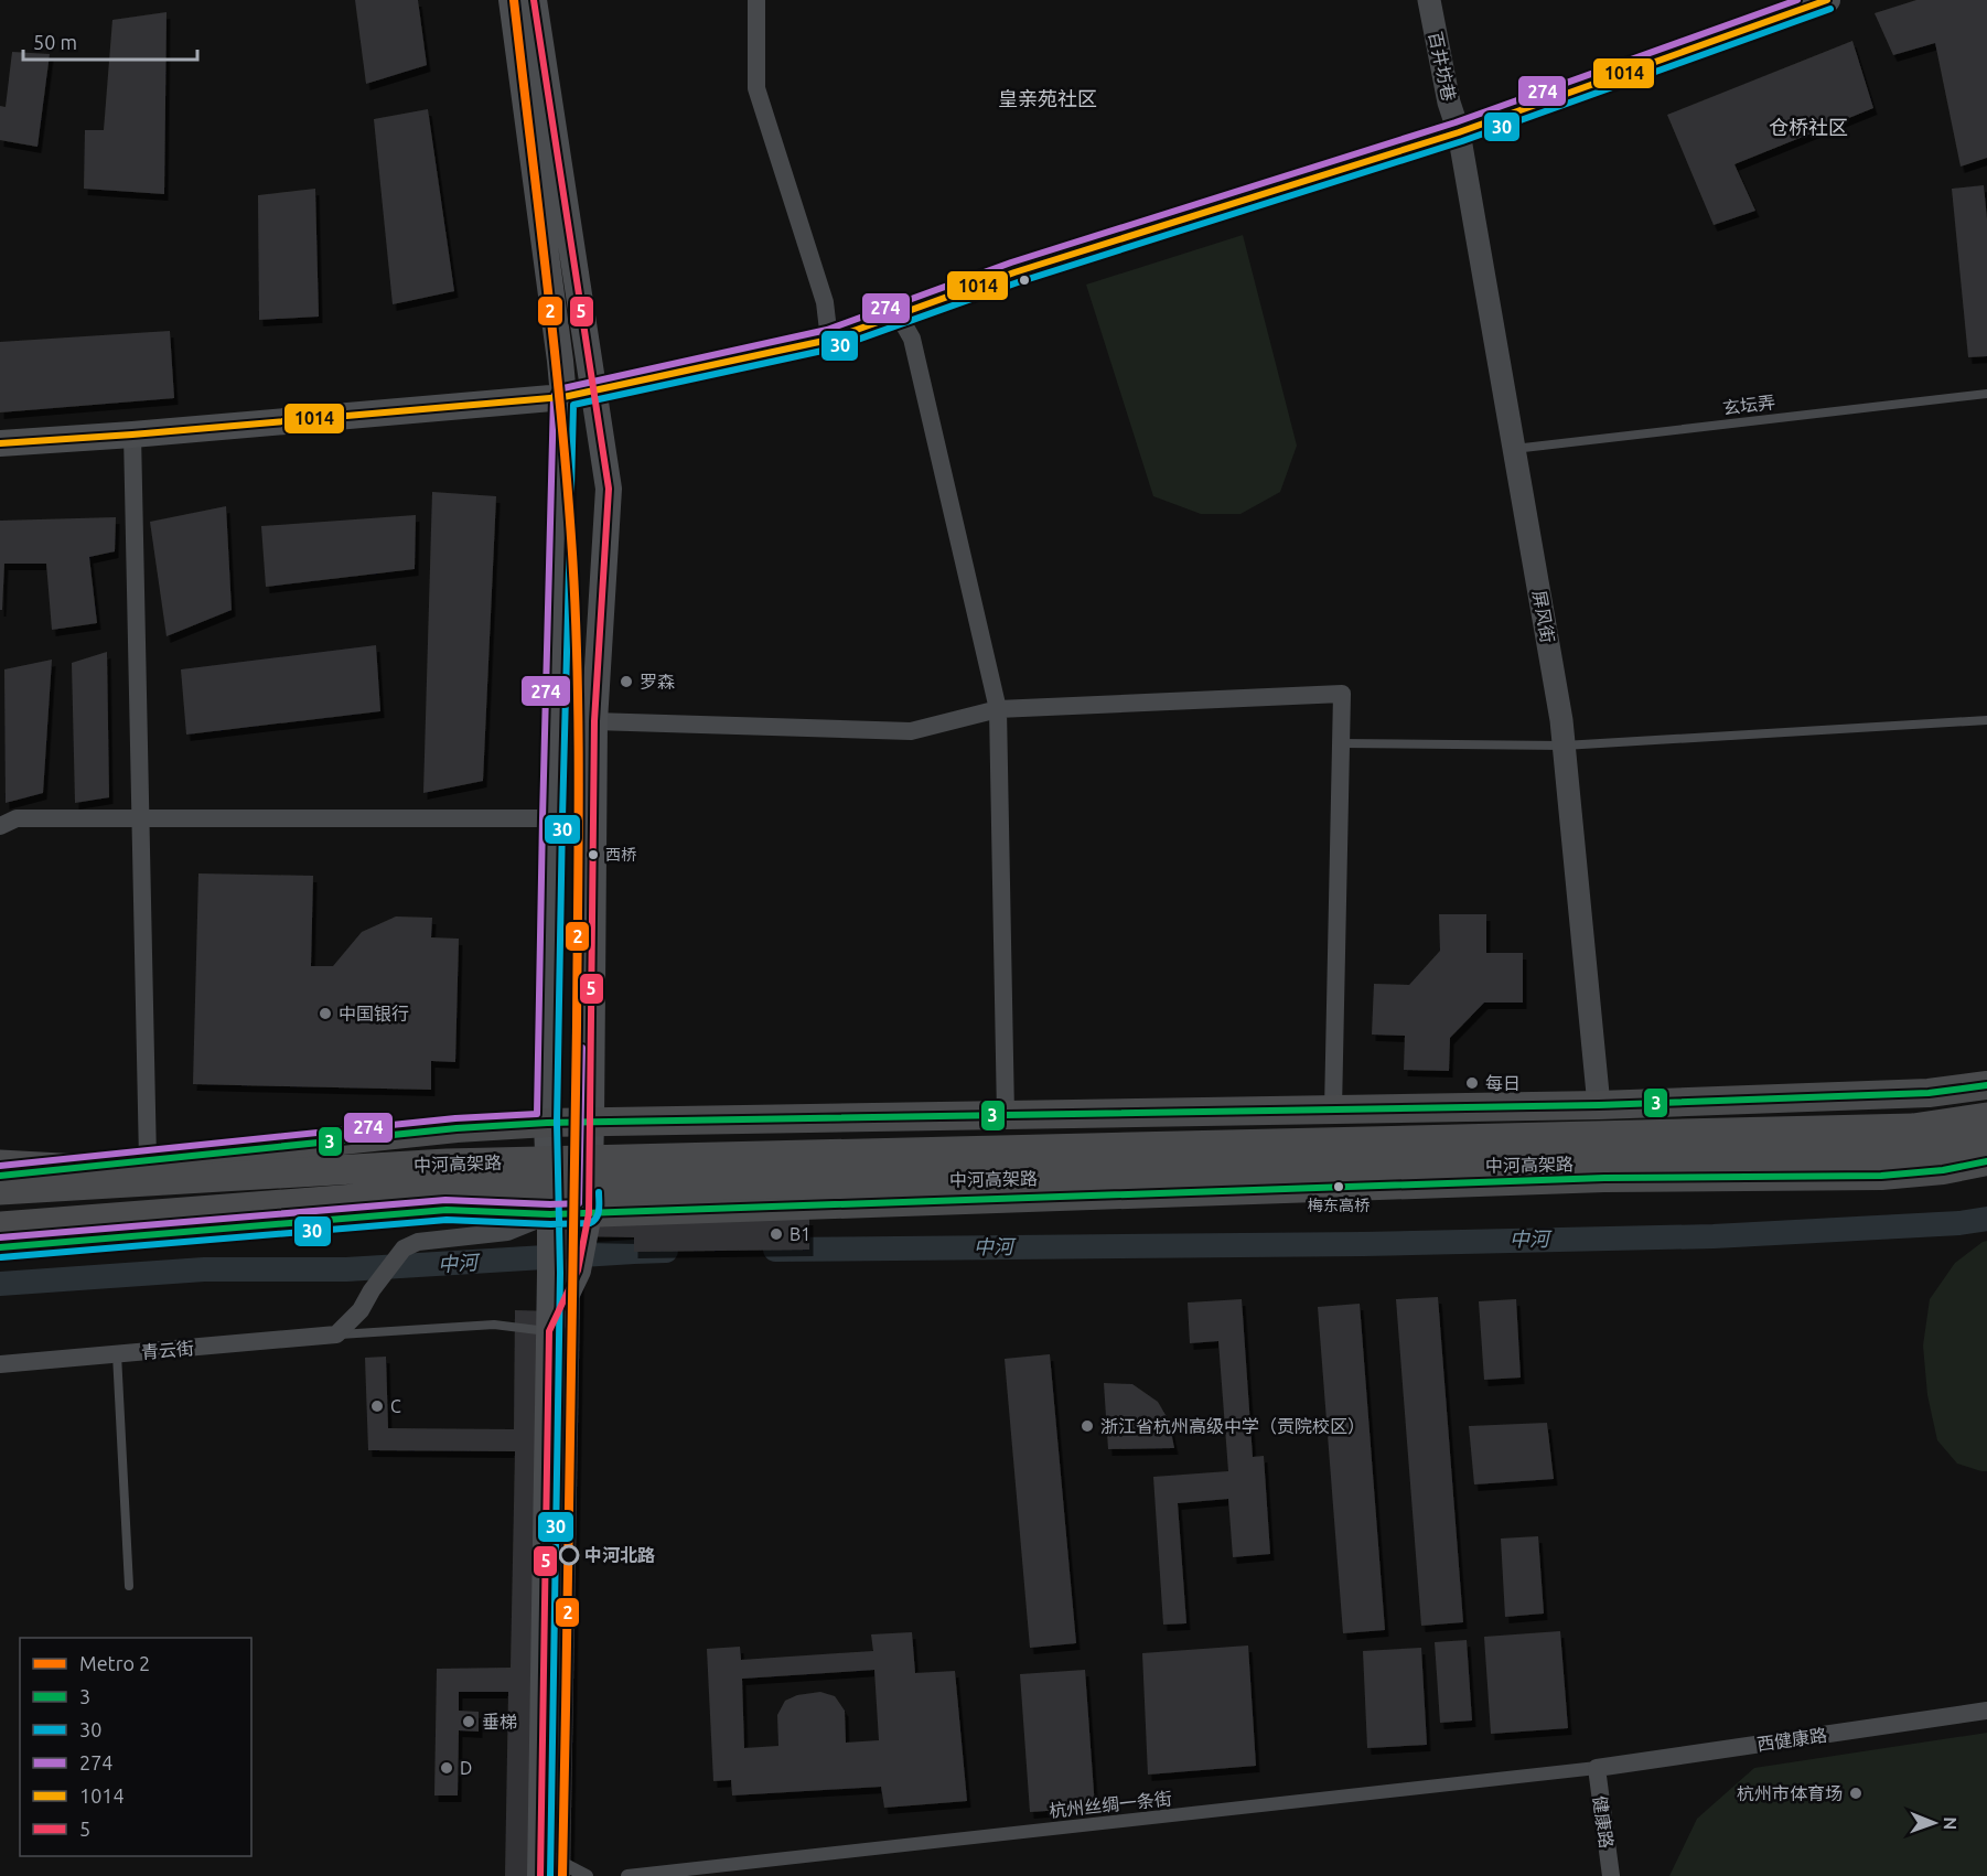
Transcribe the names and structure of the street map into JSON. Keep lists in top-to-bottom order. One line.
{"streets":{"highway":["中河高架路"],"street":["百井坊巷","屏风街","青云街","西健康路","杭州丝绸一条街","健康路"],"lane":["玄坛弄"]},"crossings":[["百井坊巷","屏风街"],["玄坛弄","屏风街"],["西健康路","杭州丝绸一条街"],["西健康路","健康路"],["杭州丝绸一条街","健康路"]],"districts":["皇亲苑社区","仓桥社区"],"water":["中河"],"places":["罗森","西桥","中国银行","每日","梅东高桥","B1","C","浙江省杭州高级中学（贡院校区）","中河北路","垂梯","D","杭州市体育场"],"lines":["metro line 2","transit line 274","transit line 1014","transit line 5","transit line 30","transit line 3"],"legend":["Metro 2","3","30","274","1014","5"],"scale_bar":"50 m","north":"right"}
